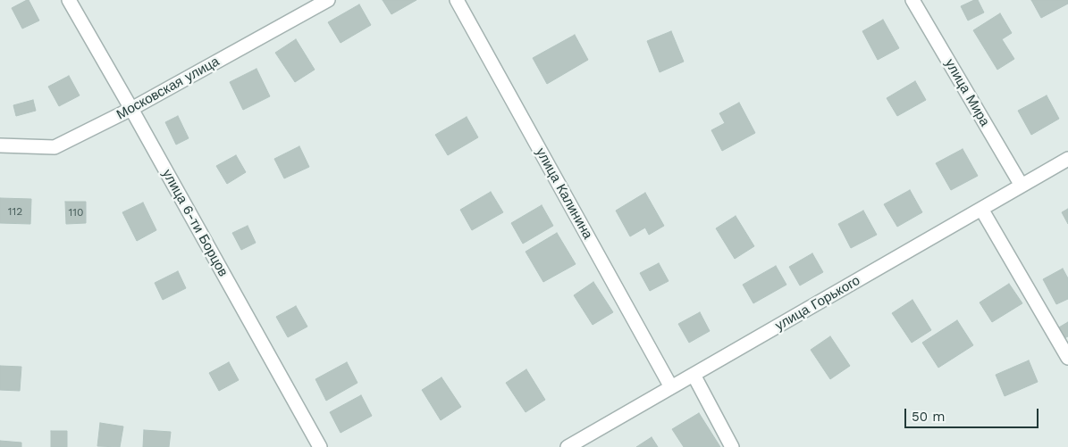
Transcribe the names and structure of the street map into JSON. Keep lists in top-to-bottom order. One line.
{"streets":{"street":["Московская улица","улица Мира","улица Калинина","улица 6-ти Борцов","улица Горького"]},"crossings":[["Московская улица","улица 6-ти Борцов"],["улица Мира","улица Горького"],["улица Калинина","улица Горького"]],"house_numbers":["112","110"],"scale_bar":"50 m"}
